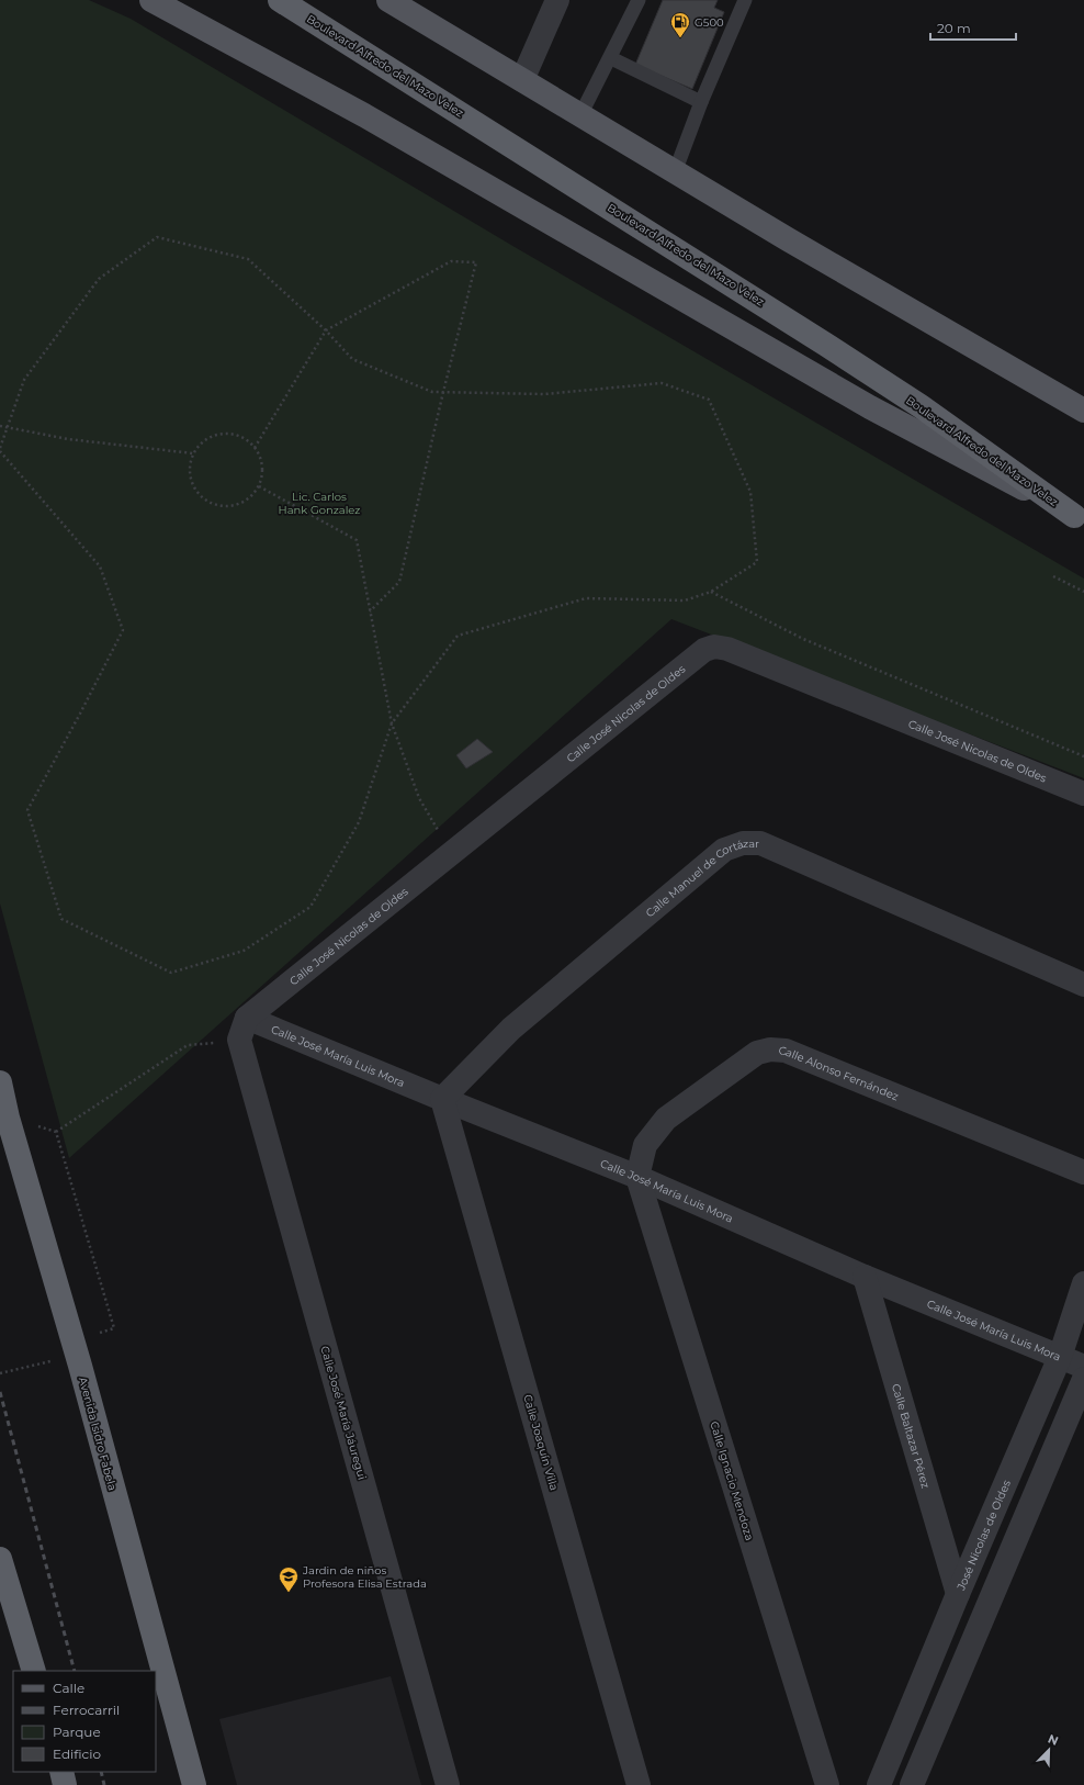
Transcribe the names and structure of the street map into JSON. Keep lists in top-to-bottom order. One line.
{"streets":{"highway":["Boulevard Alfredo del Mazo Velez","Avenida Isidro Fabela"],"street":["Calle José Nicolas de Oldes","Calle Manuel de Cortázar","Calle José María Luis Mora","Calle Alonso Fernández","Calle José María Jáuregui","Calle Baltazar Pérez","Calle Joaquín Villa","Calle Ignacio Mendoza","José Nicolas de Oldes"]},"crossings":[["Calle José Nicolas de Oldes","Calle José María Luis Mora"],["Calle Manuel de Cortázar","Calle José María Luis Mora"],["Calle Manuel de Cortázar","Calle Joaquín Villa"],["Calle José María Luis Mora","Calle Alonso Fernández"],["Calle José María Luis Mora","Calle Baltazar Pérez"],["Calle José María Luis Mora","Calle Joaquín Villa"],["Calle José María Luis Mora","Calle Ignacio Mendoza"],["Calle José María Luis Mora","José Nicolas de Oldes"],["Calle Alonso Fernández","Calle Ignacio Mendoza"],["Calle Baltazar Pérez","José Nicolas de Oldes"]],"parks":["Lic. Carlos Hank Gonzalez"],"places":{"fuel station":["G500"],"school or university":["Jardin de niños Profesora Elisa Estrada"]},"legend":["Calle","Ferrocarril","Parque","Edificio"],"scale_bar":"20 m","north":"top right"}
